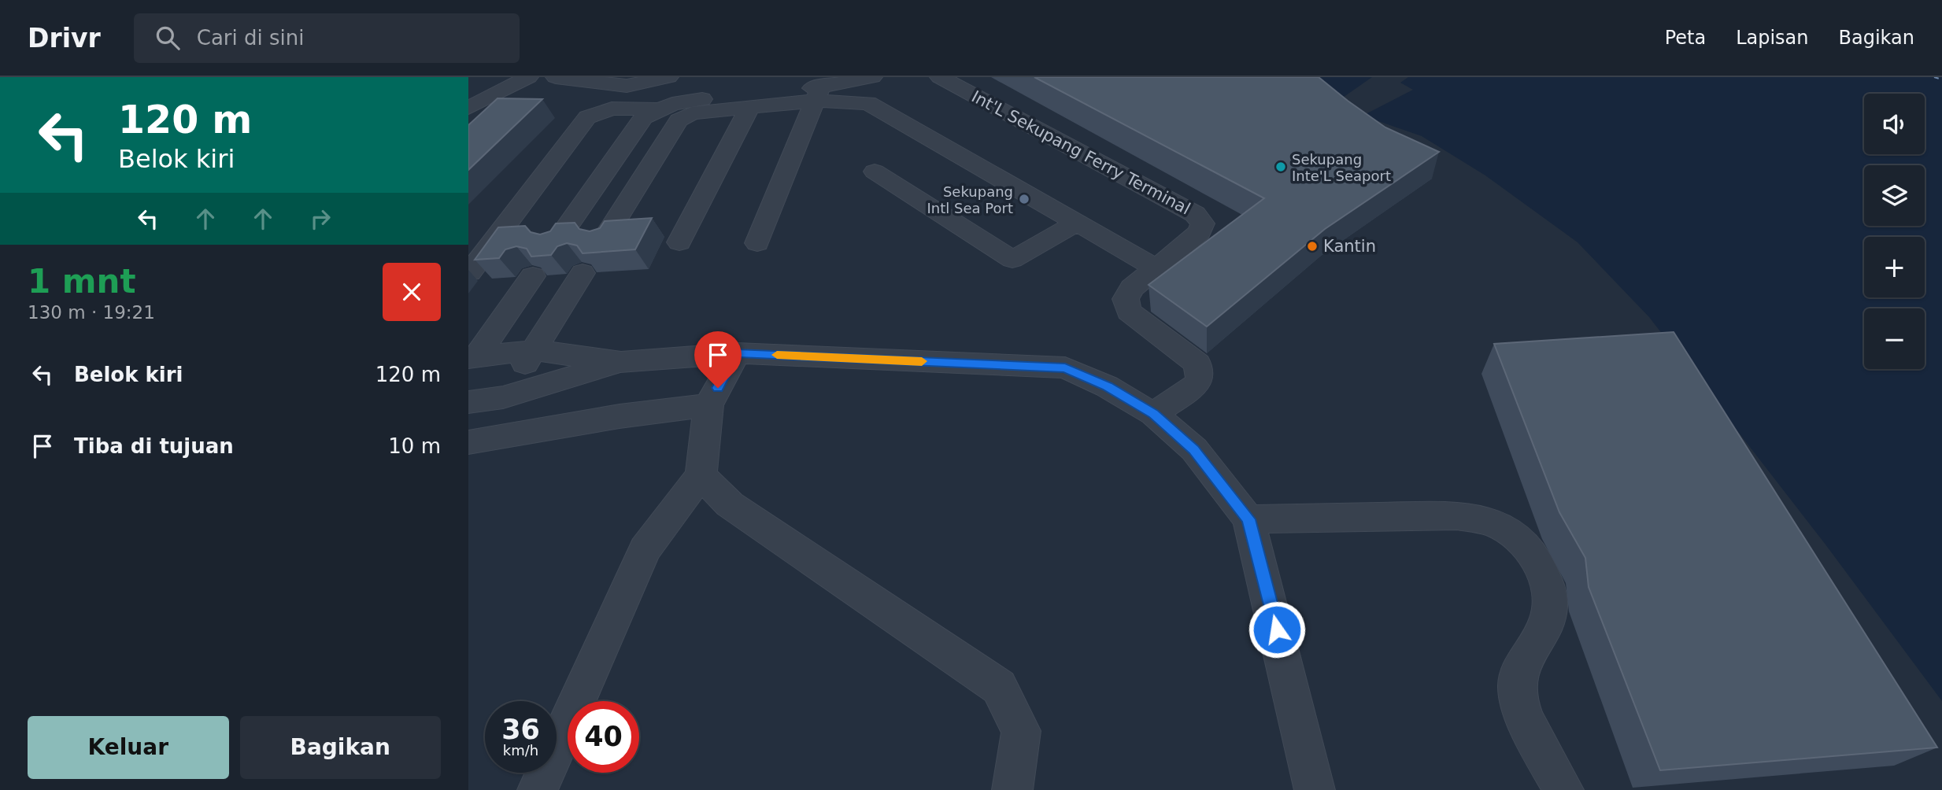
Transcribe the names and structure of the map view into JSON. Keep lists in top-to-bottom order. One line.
{"streets":{"street":["Int'L Sekupang Ferry Terminal"]},"places":["Sekupang Inte'L Seaport","Sekupang Intl Sea Port","Kantin"],"page":{"header":"Drivr","search":"Cari di sini","nav":["Peta","Lapisan","Bagikan"],"turn":["120 m","Belok kiri"],"map_buttons":["+","−"],"heading":["1 mnt","130 m · 19:21"],"list":[{"name":"Belok kiri","value":"120 m"},{"name":"Tiba di tujuan","value":"10 m"}],"speed":"36 km/h","limit":"40","buttons":["Keluar","Bagikan"]}}
